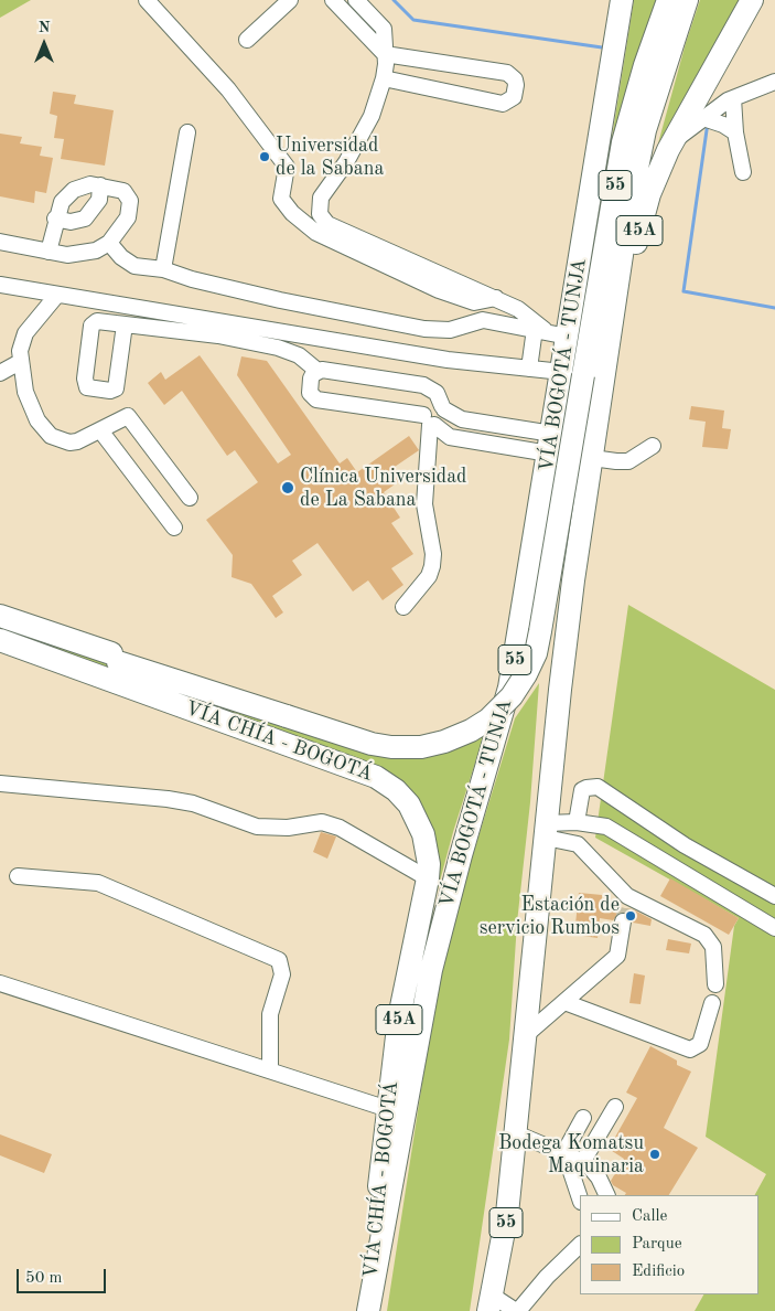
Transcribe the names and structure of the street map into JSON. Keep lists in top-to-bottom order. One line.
{"streets":{"highway":["55","45A","VÍA BOGOTÁ - TUNJA","VÍA CHÍA - BOGOTÁ"]},"crossings":[["55","45A"],["55","VÍA BOGOTÁ - TUNJA"],["VÍA BOGOTÁ - TUNJA","VÍA CHÍA - BOGOTÁ"]],"places":["Universidad de la Sabana","Clínica Universidad de La Sabana","Estación de servicio Rumbos","Bodega Komatsu Maquinaria"],"legend":["Calle","Parque","Edificio"],"scale_bar":"50 m","north":"top"}
